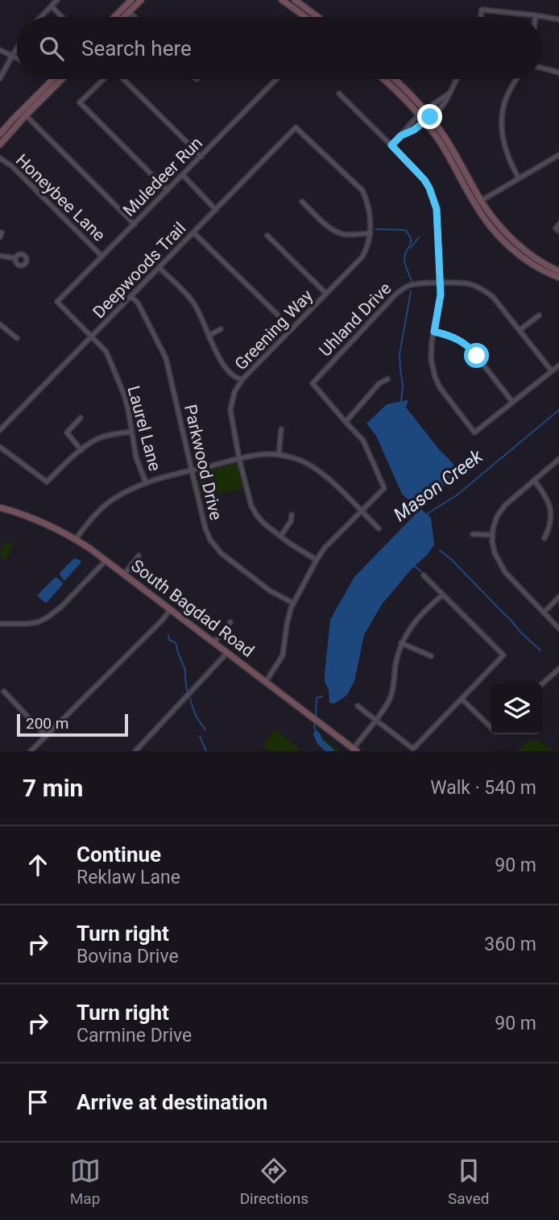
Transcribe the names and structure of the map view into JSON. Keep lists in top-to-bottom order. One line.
{"streets":{"main road":["South Bagdad Road"],"street":["Muledeer Run","Honeybee Lane","Deepwoods Trail","Uhland Drive","Greening Way","Laurel Lane","Parkwood Drive"]},"crossings":[["Muledeer Run","Honeybee Lane"],["Muledeer Run","Laurel Lane"],["Deepwoods Trail","Greening Way"],["Deepwoods Trail","Laurel Lane"],["Deepwoods Trail","Parkwood Drive"]],"water":["Mason Creek"],"scale_bar":"200 m","page":{"search":"Search here","scale":"200 m","heading":["7 min","Walk · 540 m"],"list":[["Continue","Reklaw Lane","90 m"],["Turn right","Bovina Drive","360 m"],["Turn right","Carmine Drive","90 m"],"Arrive at destination"],"nav":["Map","Directions","Saved"]}}
